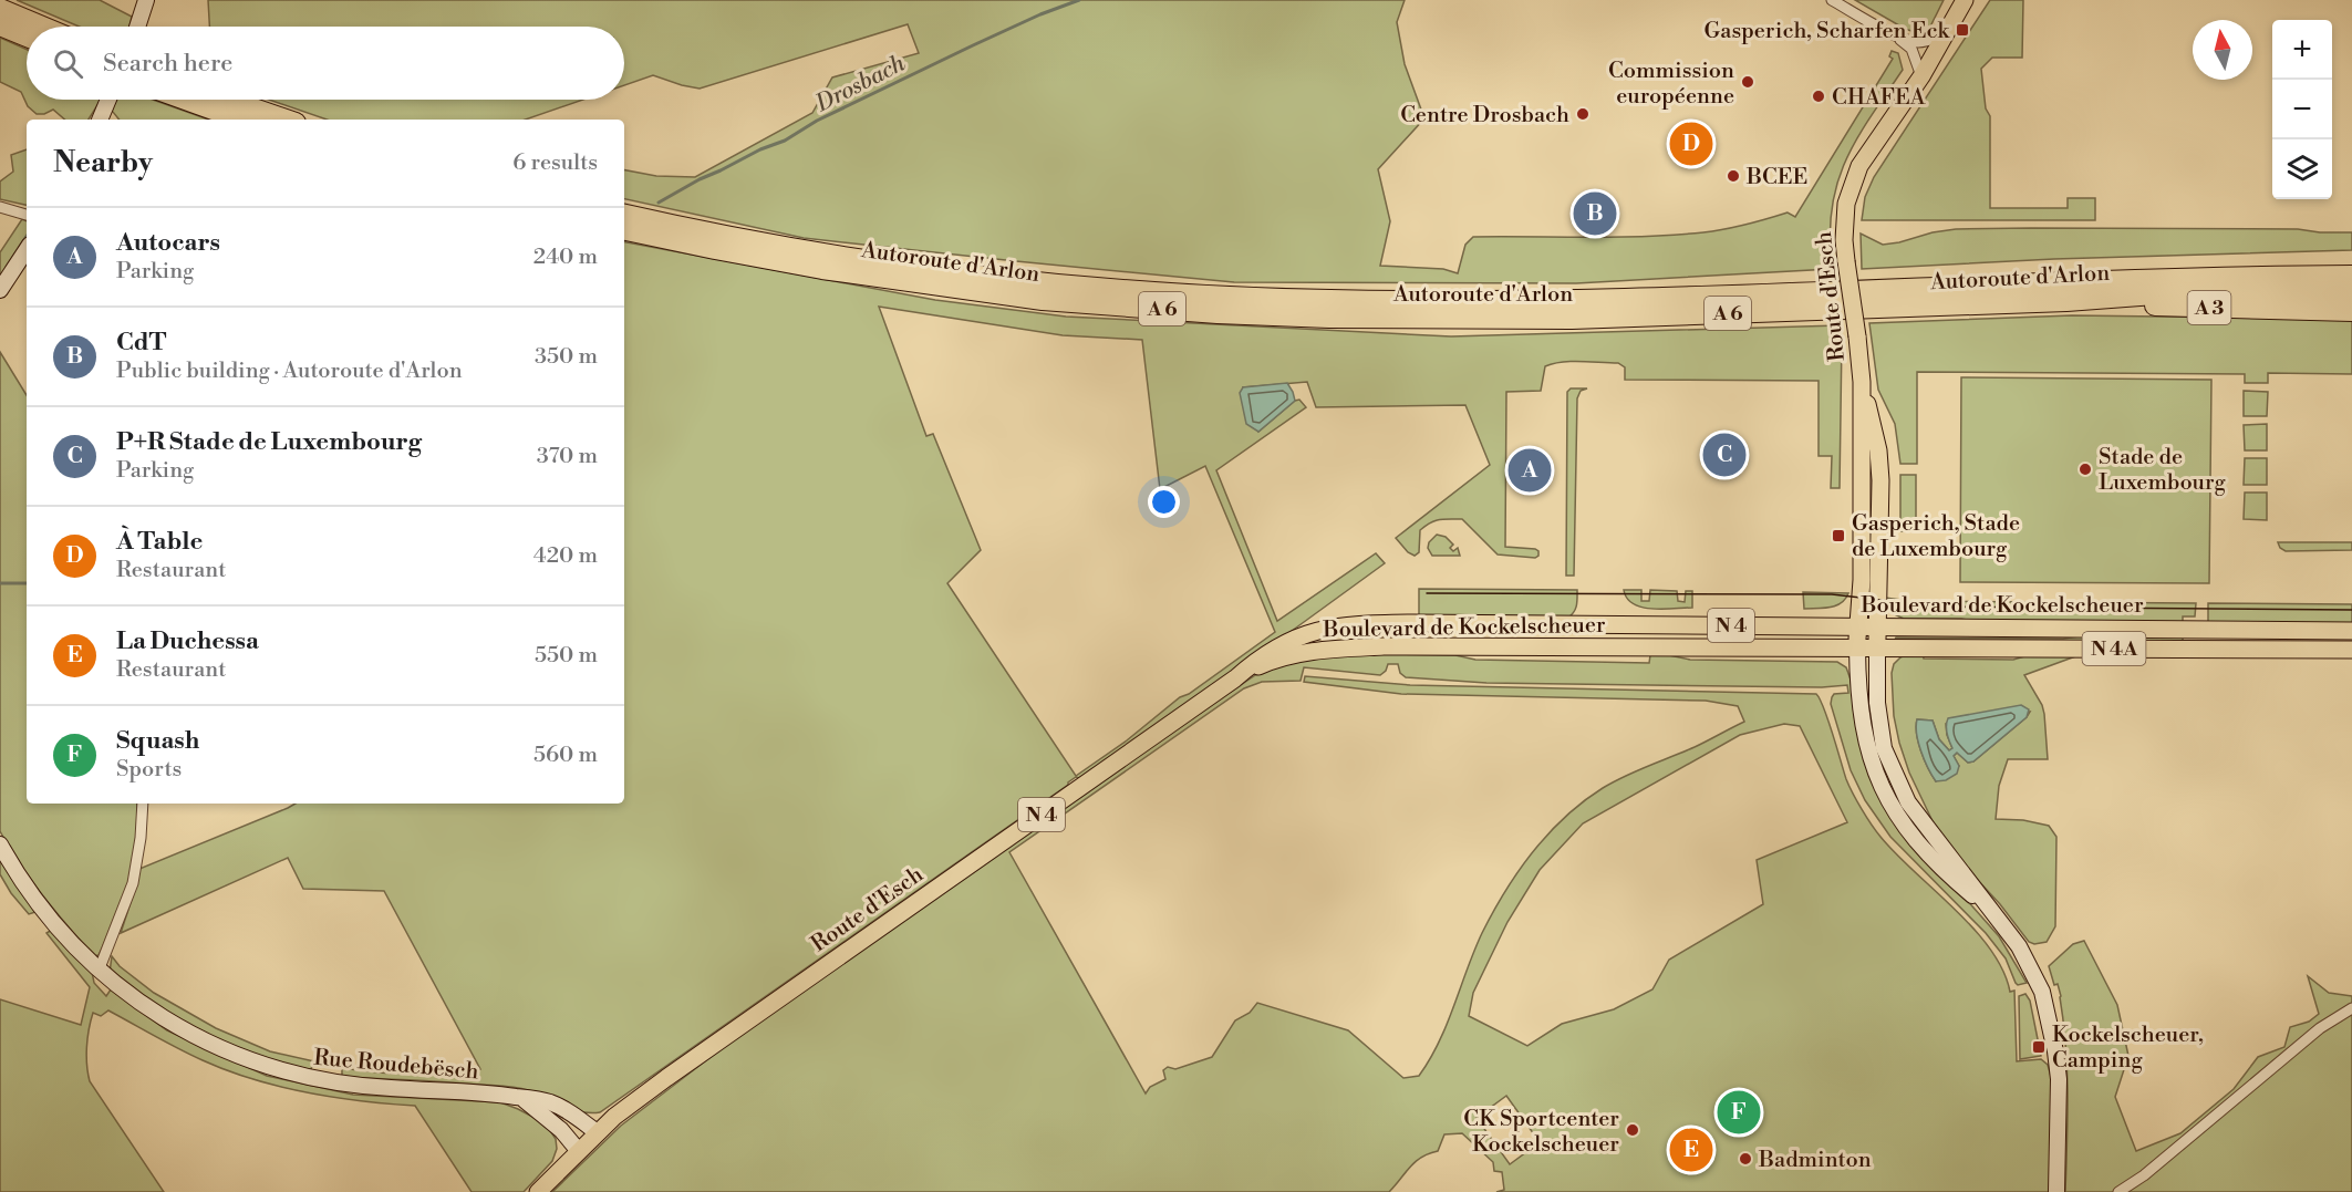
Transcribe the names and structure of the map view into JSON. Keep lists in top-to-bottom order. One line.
{"streets":{"highway":["Autoroute d'Arlon","A 3","A 6"],"main road":["Route d'Esch","Boulevard de Kockelscheuer","N 4","N 4A","Rue Roudebësch"]},"crossings":[["Autoroute d'Arlon","A 3"],["Route d'Esch","Boulevard de Kockelscheuer"],["Route d'Esch","Rue Roudebësch"]],"water":["Drosbach"],"places":{"transit":["Gasperich, Scharfen Eck","Gasperich, Stade de Luxembourg","Kockelscheuer, Camping"],"other":["Commission européenne","CHAFEA","Centre Drosbach","BCEE","Stade de Luxembourg","CK Sportcenter Kockelscheuer","Badminton"]},"north":"top","page":{"map_buttons":["+","−"],"search":"Search here","pins":["D","B","C","A","F","E"],"heading":["Nearby","6 results"],"list":[{"mark":"A","name":"Autocars","note":"Parking","value":"240 m"},{"mark":"B","name":"CdT","note":"Public building · Autoroute d'Arlon","value":"350 m"},{"mark":"C","name":"P+R Stade de Luxembourg","note":"Parking","value":"370 m"},{"mark":"D","name":"À Table","note":"Restaurant","value":"420 m"},{"mark":"E","name":"La Duchessa","note":"Restaurant","value":"550 m"},{"mark":"F","name":"Squash","note":"Sports","value":"560 m"}]}}
